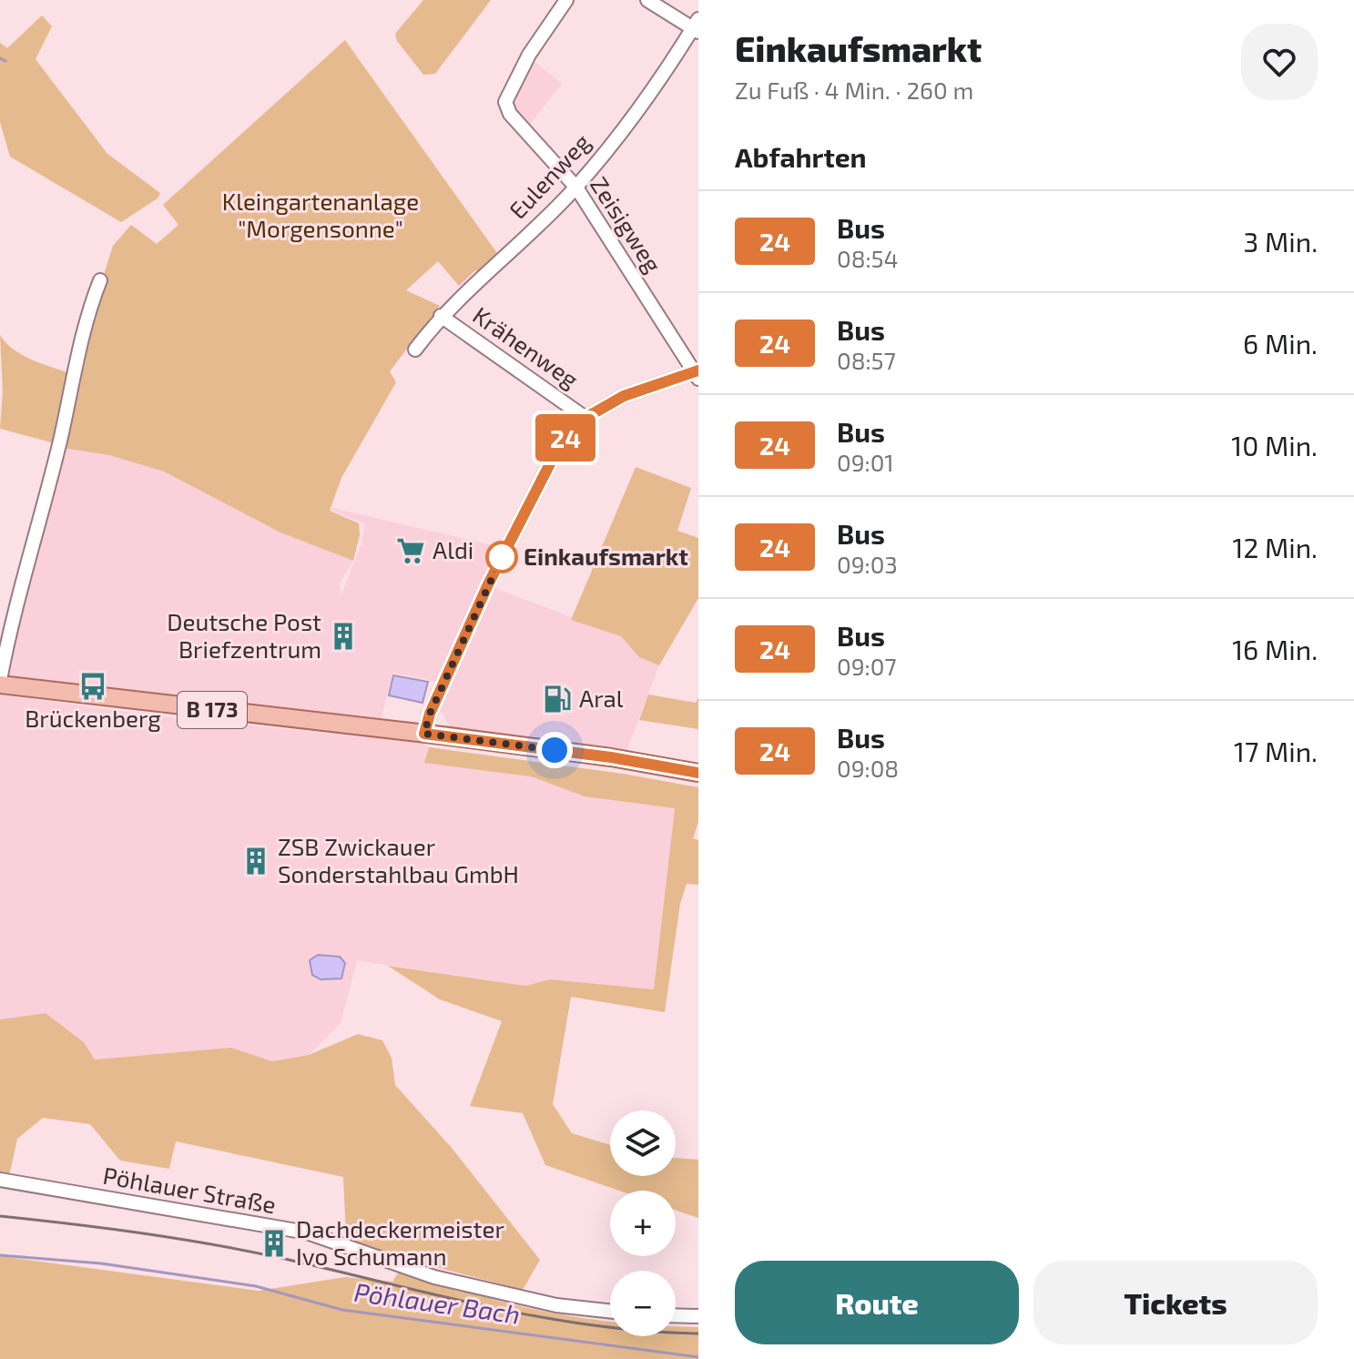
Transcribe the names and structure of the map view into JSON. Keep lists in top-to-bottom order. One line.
{"streets":{"main road":["B 173"],"street":["Eulenweg","Zeisigweg","Krähenweg","Pöhlauer Straße"]},"crossings":[["Eulenweg","Zeisigweg"],["Eulenweg","Krähenweg"]],"water":["Pöhlauer Bach"],"parks":["Kleingartenanlage \"Morgensonne\""],"places":{"supermarket":["Aldi"],"other":["Einkaufsmarkt"],"building":["Deutsche Post Briefzentrum","ZSB Zwickauer Sonderstahlbau GmbH","Dachdeckermeister Ivo Schumann"],"bus stop":["Brückenberg"],"fuel station":["Aral"]},"lines":["bus line 24"],"page":{"on_map":"24","heading":[["Einkaufsmarkt","Zu Fuß · 4 Min. · 260 m"],"Abfahrten"],"list":[{"mark":"24","name":"Bus","note":"08:54","value":"3 Min."},{"mark":"24","name":"Bus","note":"08:57","value":"6 Min."},{"mark":"24","name":"Bus","note":"09:01","value":"10 Min."},{"mark":"24","name":"Bus","note":"09:03","value":"12 Min."},{"mark":"24","name":"Bus","note":"09:07","value":"16 Min."},{"mark":"24","name":"Bus","note":"09:08","value":"17 Min."}],"map_buttons":["+","−"],"buttons":["Route","Tickets"]}}
